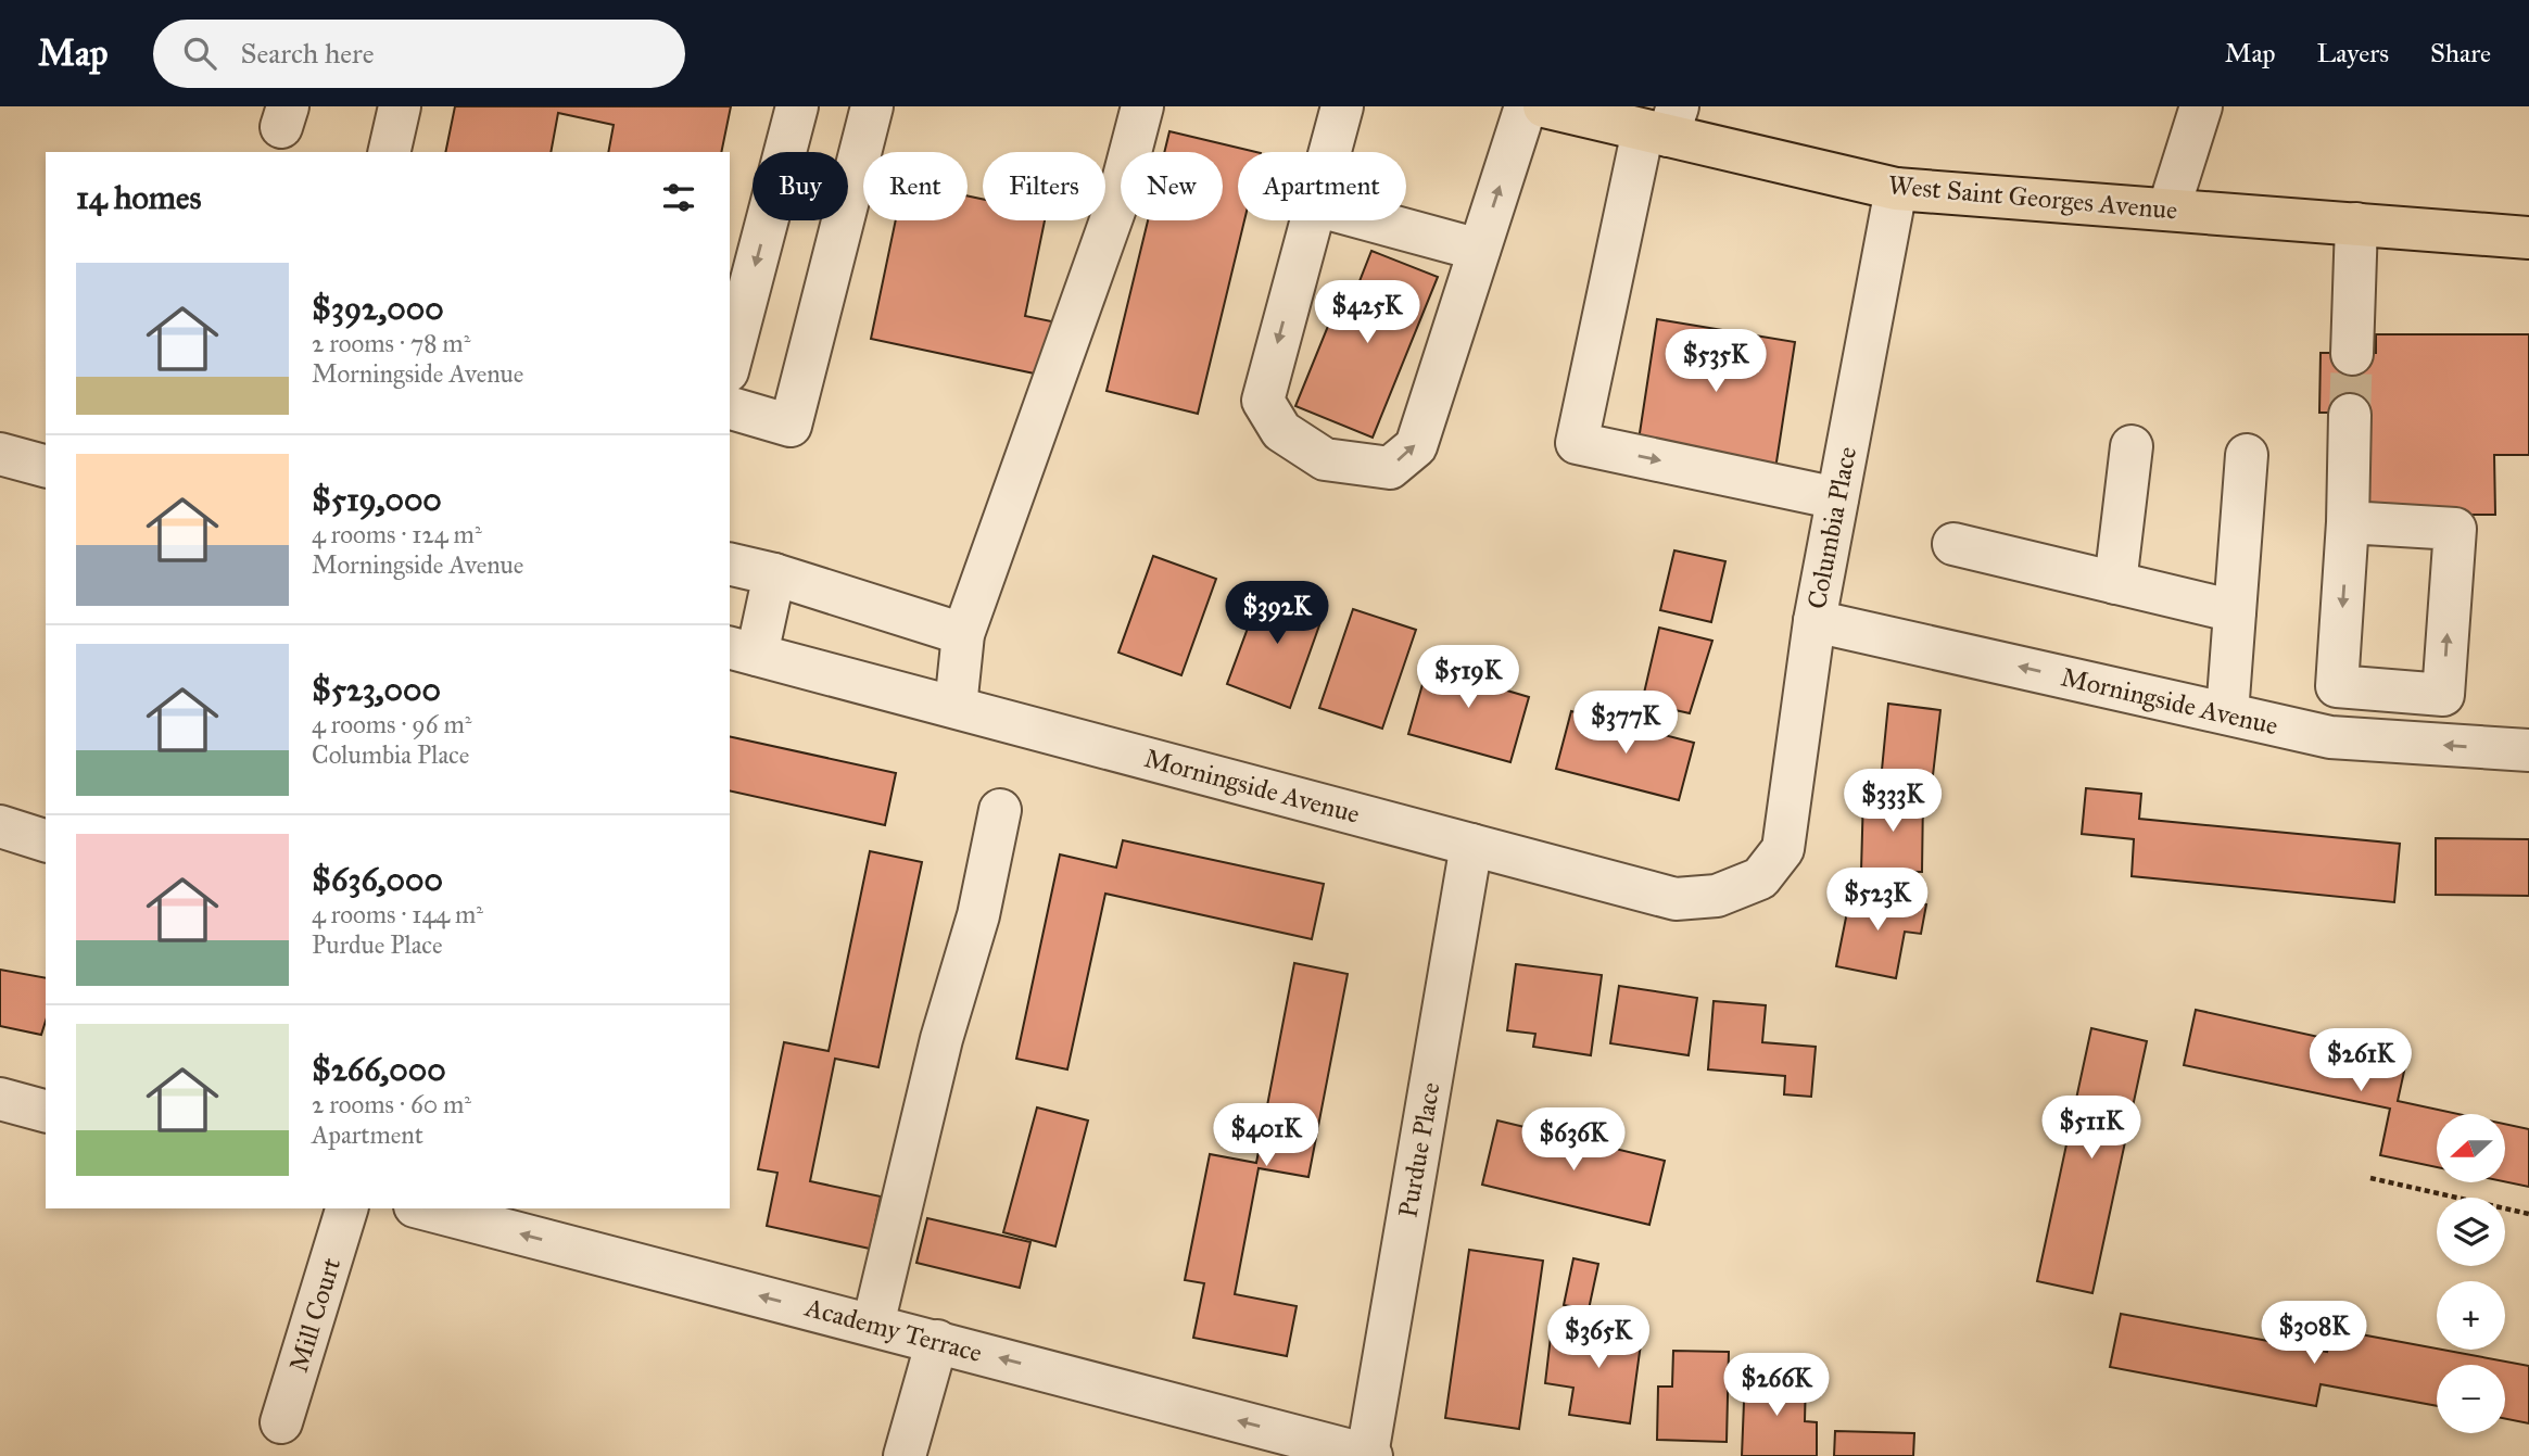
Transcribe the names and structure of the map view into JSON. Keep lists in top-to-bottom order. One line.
{"streets":{"main road":["West Saint Georges Avenue"],"street":["Columbia Place","Morningside Avenue","Purdue Place","Mill Court","Academy Terrace"]},"crossings":[["West Saint Georges Avenue","Columbia Place"],["Columbia Place","Morningside Avenue"],["Morningside Avenue","Purdue Place"],["Purdue Place","Academy Terrace"]],"one_way":["Academy Terrace"],"north":"left","page":{"header":"Map","search":"Search here","nav":["Map","Layers","Share"],"chip":["Buy","Rent","Filters","New","Apartment"],"heading":"14 homes","list":[{"name":"$392,000","note":"2 rooms · 78 m² · Morningside Avenue"},{"name":"$519,000","note":"4 rooms · 124 m² · Morningside Avenue"},{"name":"$523,000","note":"4 rooms · 96 m² · Columbia Place"},{"name":"$636,000","note":"4 rooms · 144 m² · Purdue Place"},{"name":"$266,000","note":"2 rooms · 60 m² · Apartment"}],"price":["$425K","$535K","$392K","$519K","$377K","$333K","$523K","$261K","$511K","$401K","$636K","$308K","$365K","$266K"],"map_buttons":["+","−"]}}
